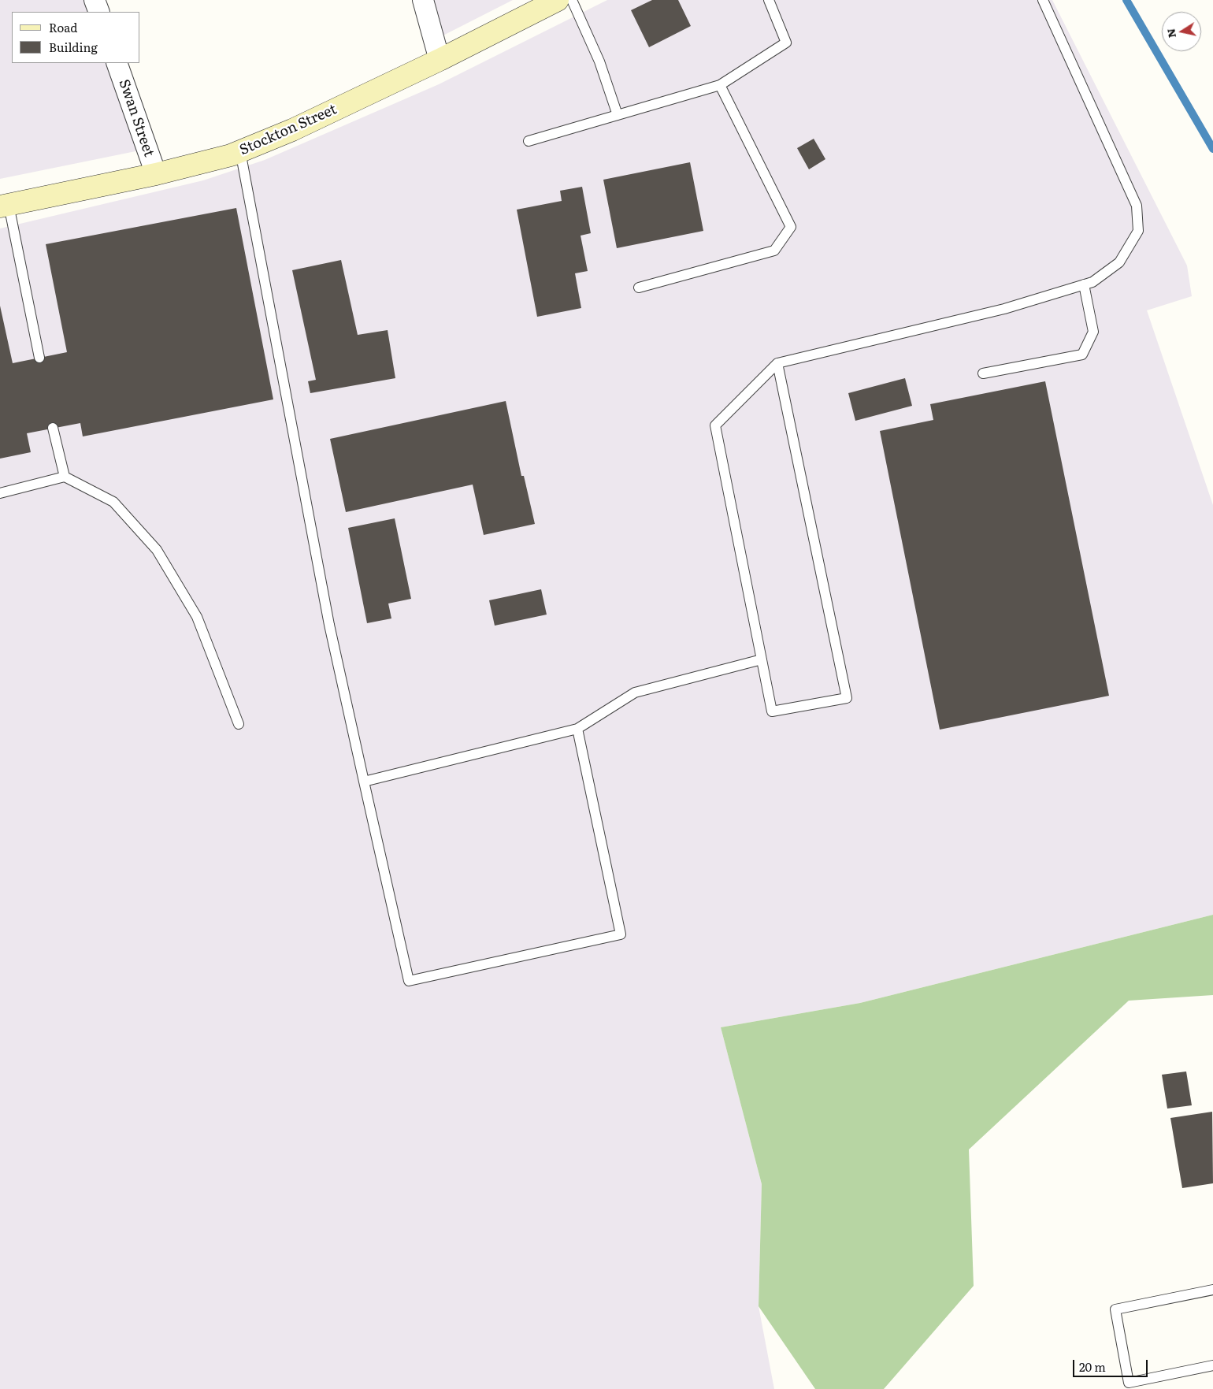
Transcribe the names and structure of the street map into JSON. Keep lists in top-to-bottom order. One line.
{"streets":{"main road":["Stockton Street"],"street":["Swan Street"]},"crossings":[["Swan Street","Stockton Street"]],"legend":["Road","Building"],"scale_bar":"20 m","north":"left"}
